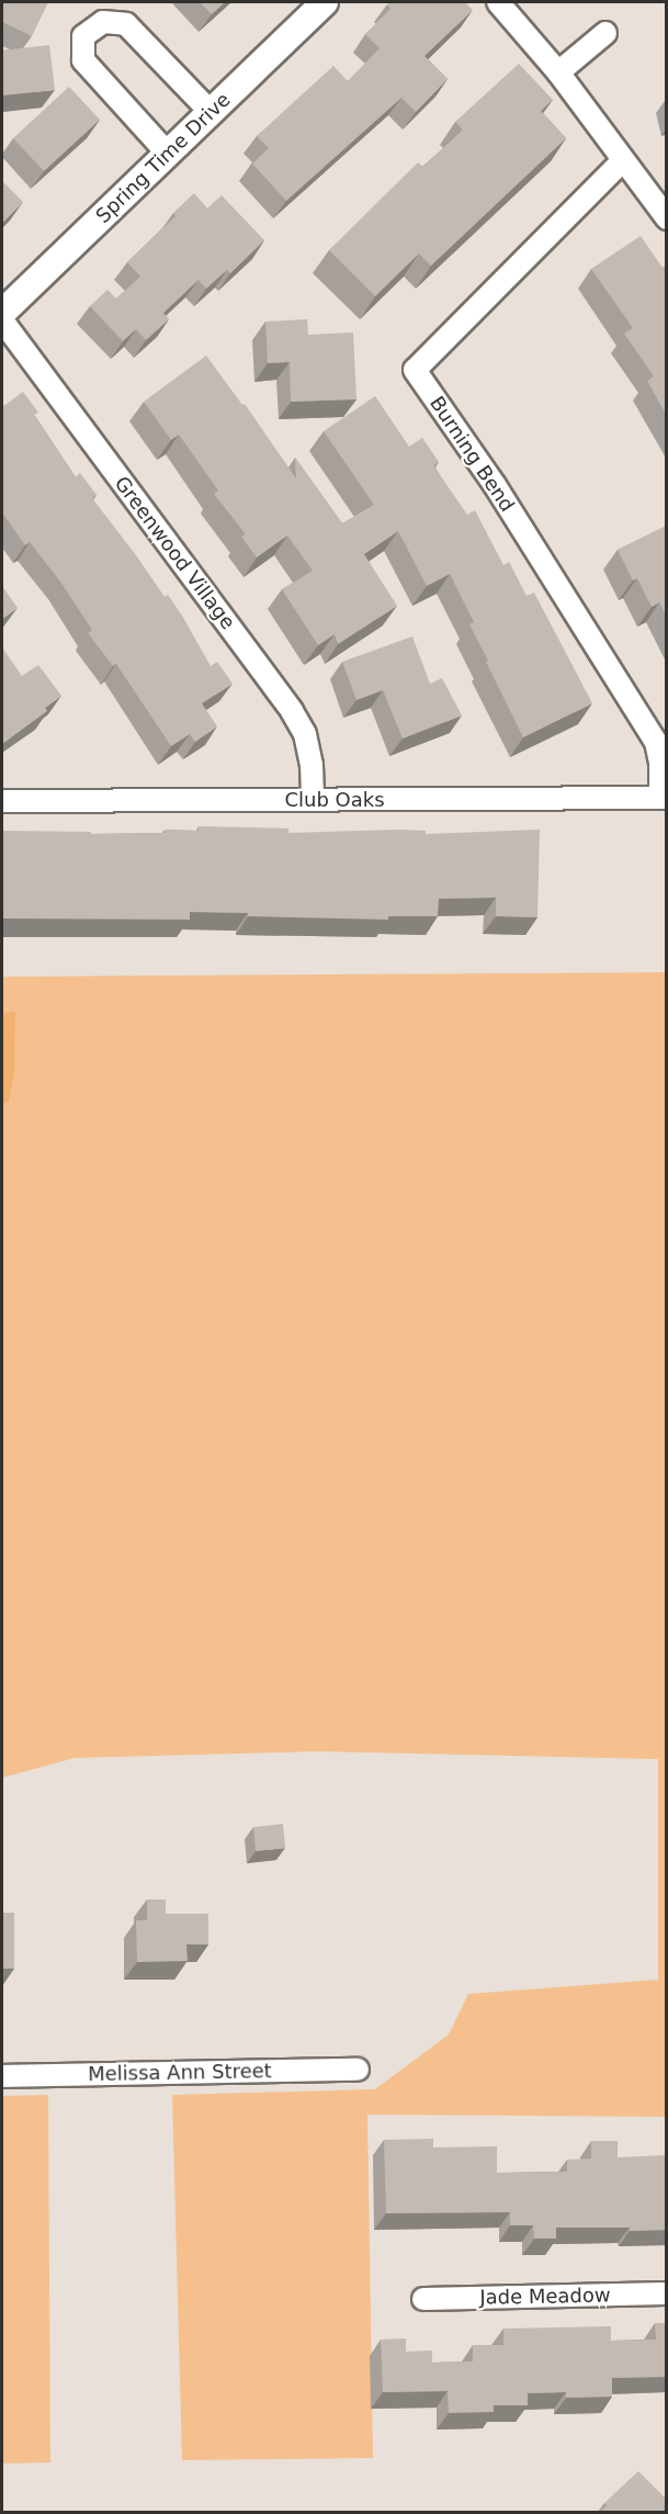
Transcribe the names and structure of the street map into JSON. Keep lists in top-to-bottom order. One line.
{"streets":{"street":["Spring Time Drive","Burning Bend","Greenwood Village","Club Oaks","Melissa Ann Street","Jade Meadow"]},"crossings":[["Burning Bend","Club Oaks"],["Greenwood Village","Club Oaks"]]}
